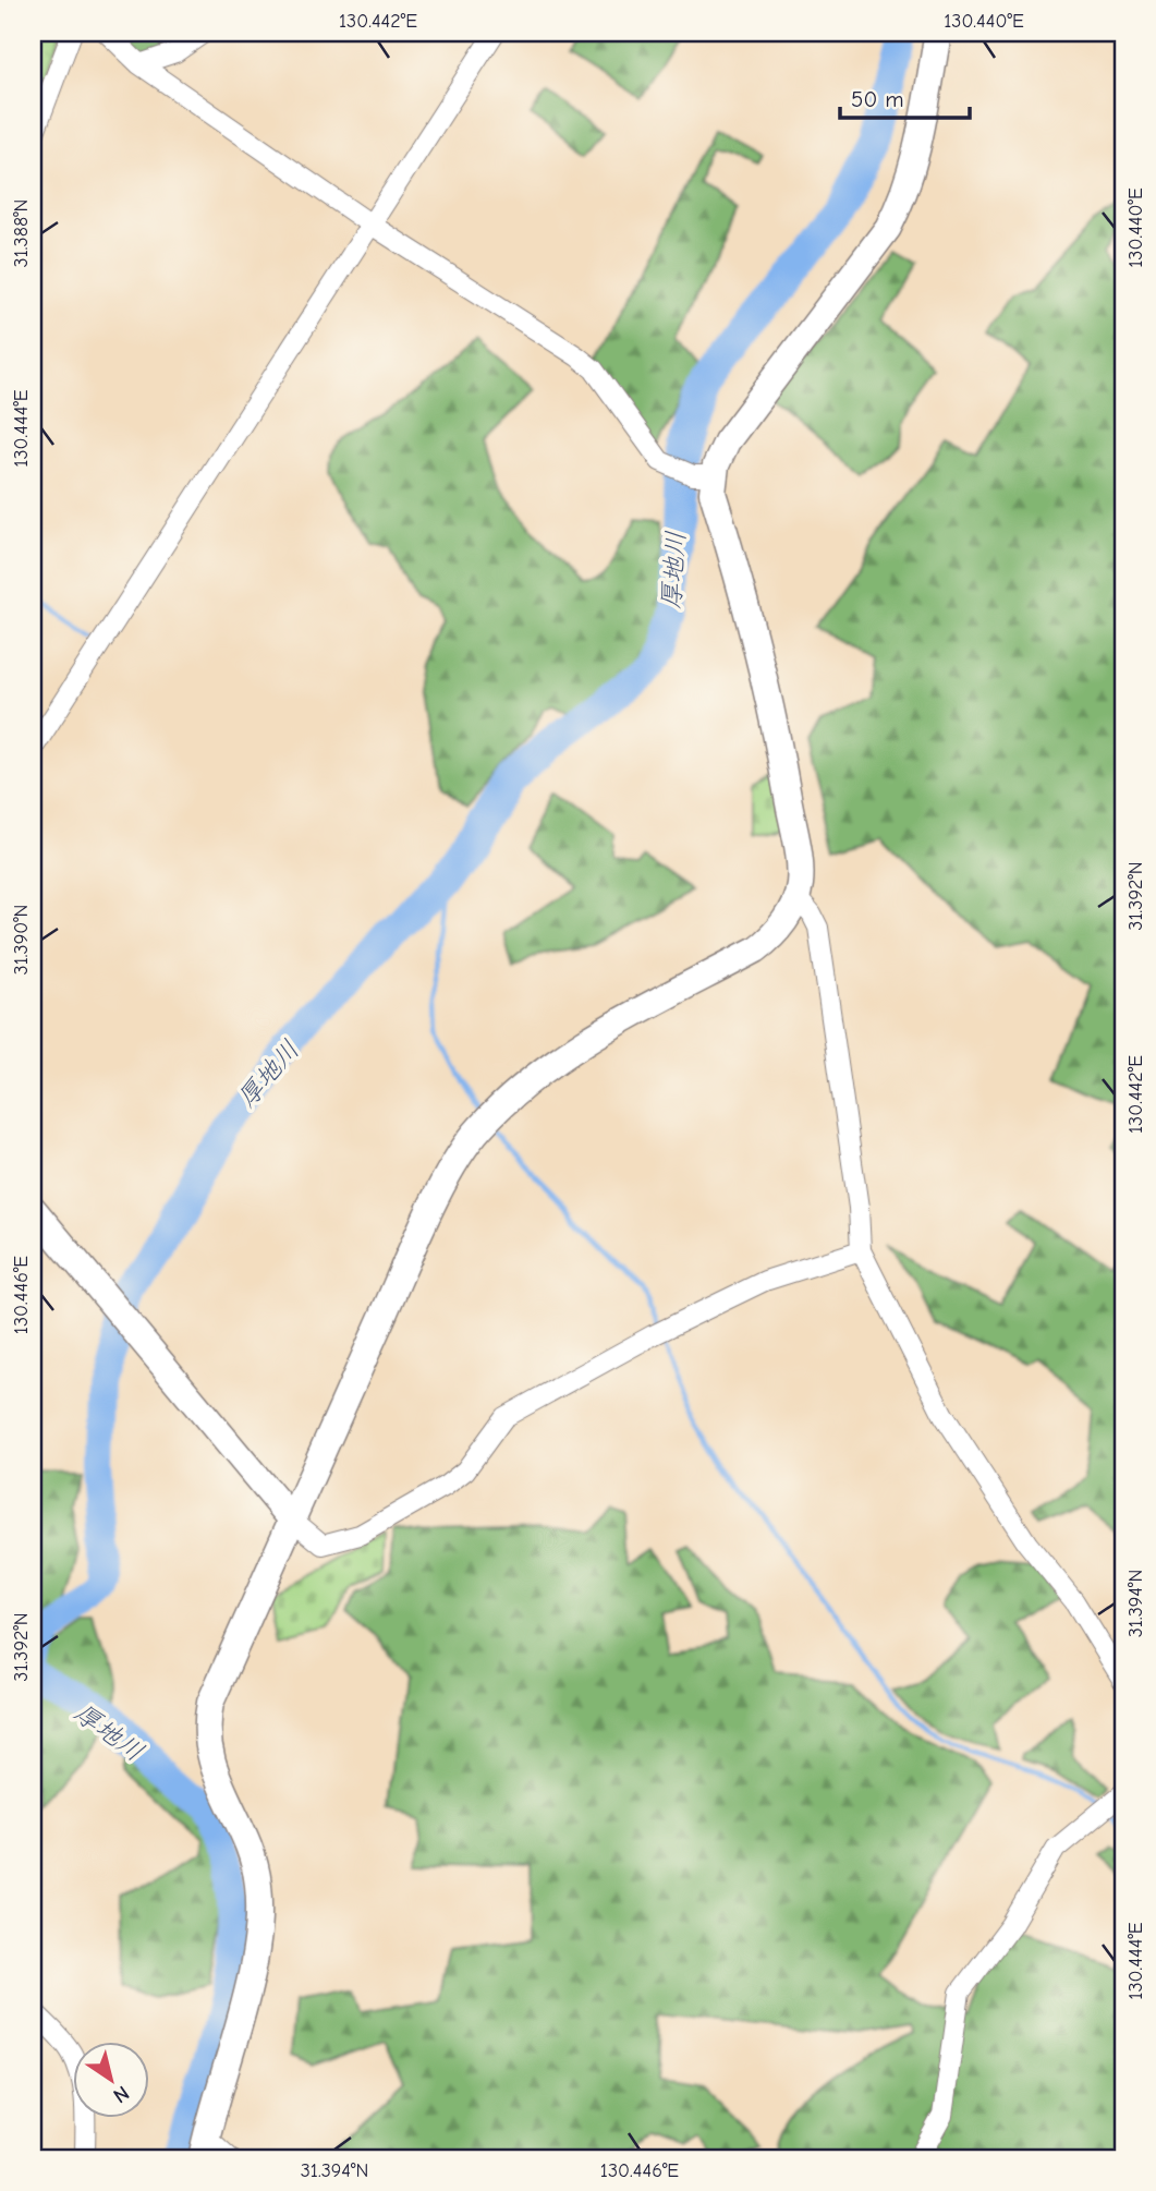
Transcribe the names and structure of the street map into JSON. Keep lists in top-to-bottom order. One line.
{"water":["厚地川"],"scale_bar":"50 m","north":"bottom right","coordinates":["130.442°E","130.440°E","31.388°N","130.444°E","31.392°N","31.390°N","130.446°E","31.394°N"]}
